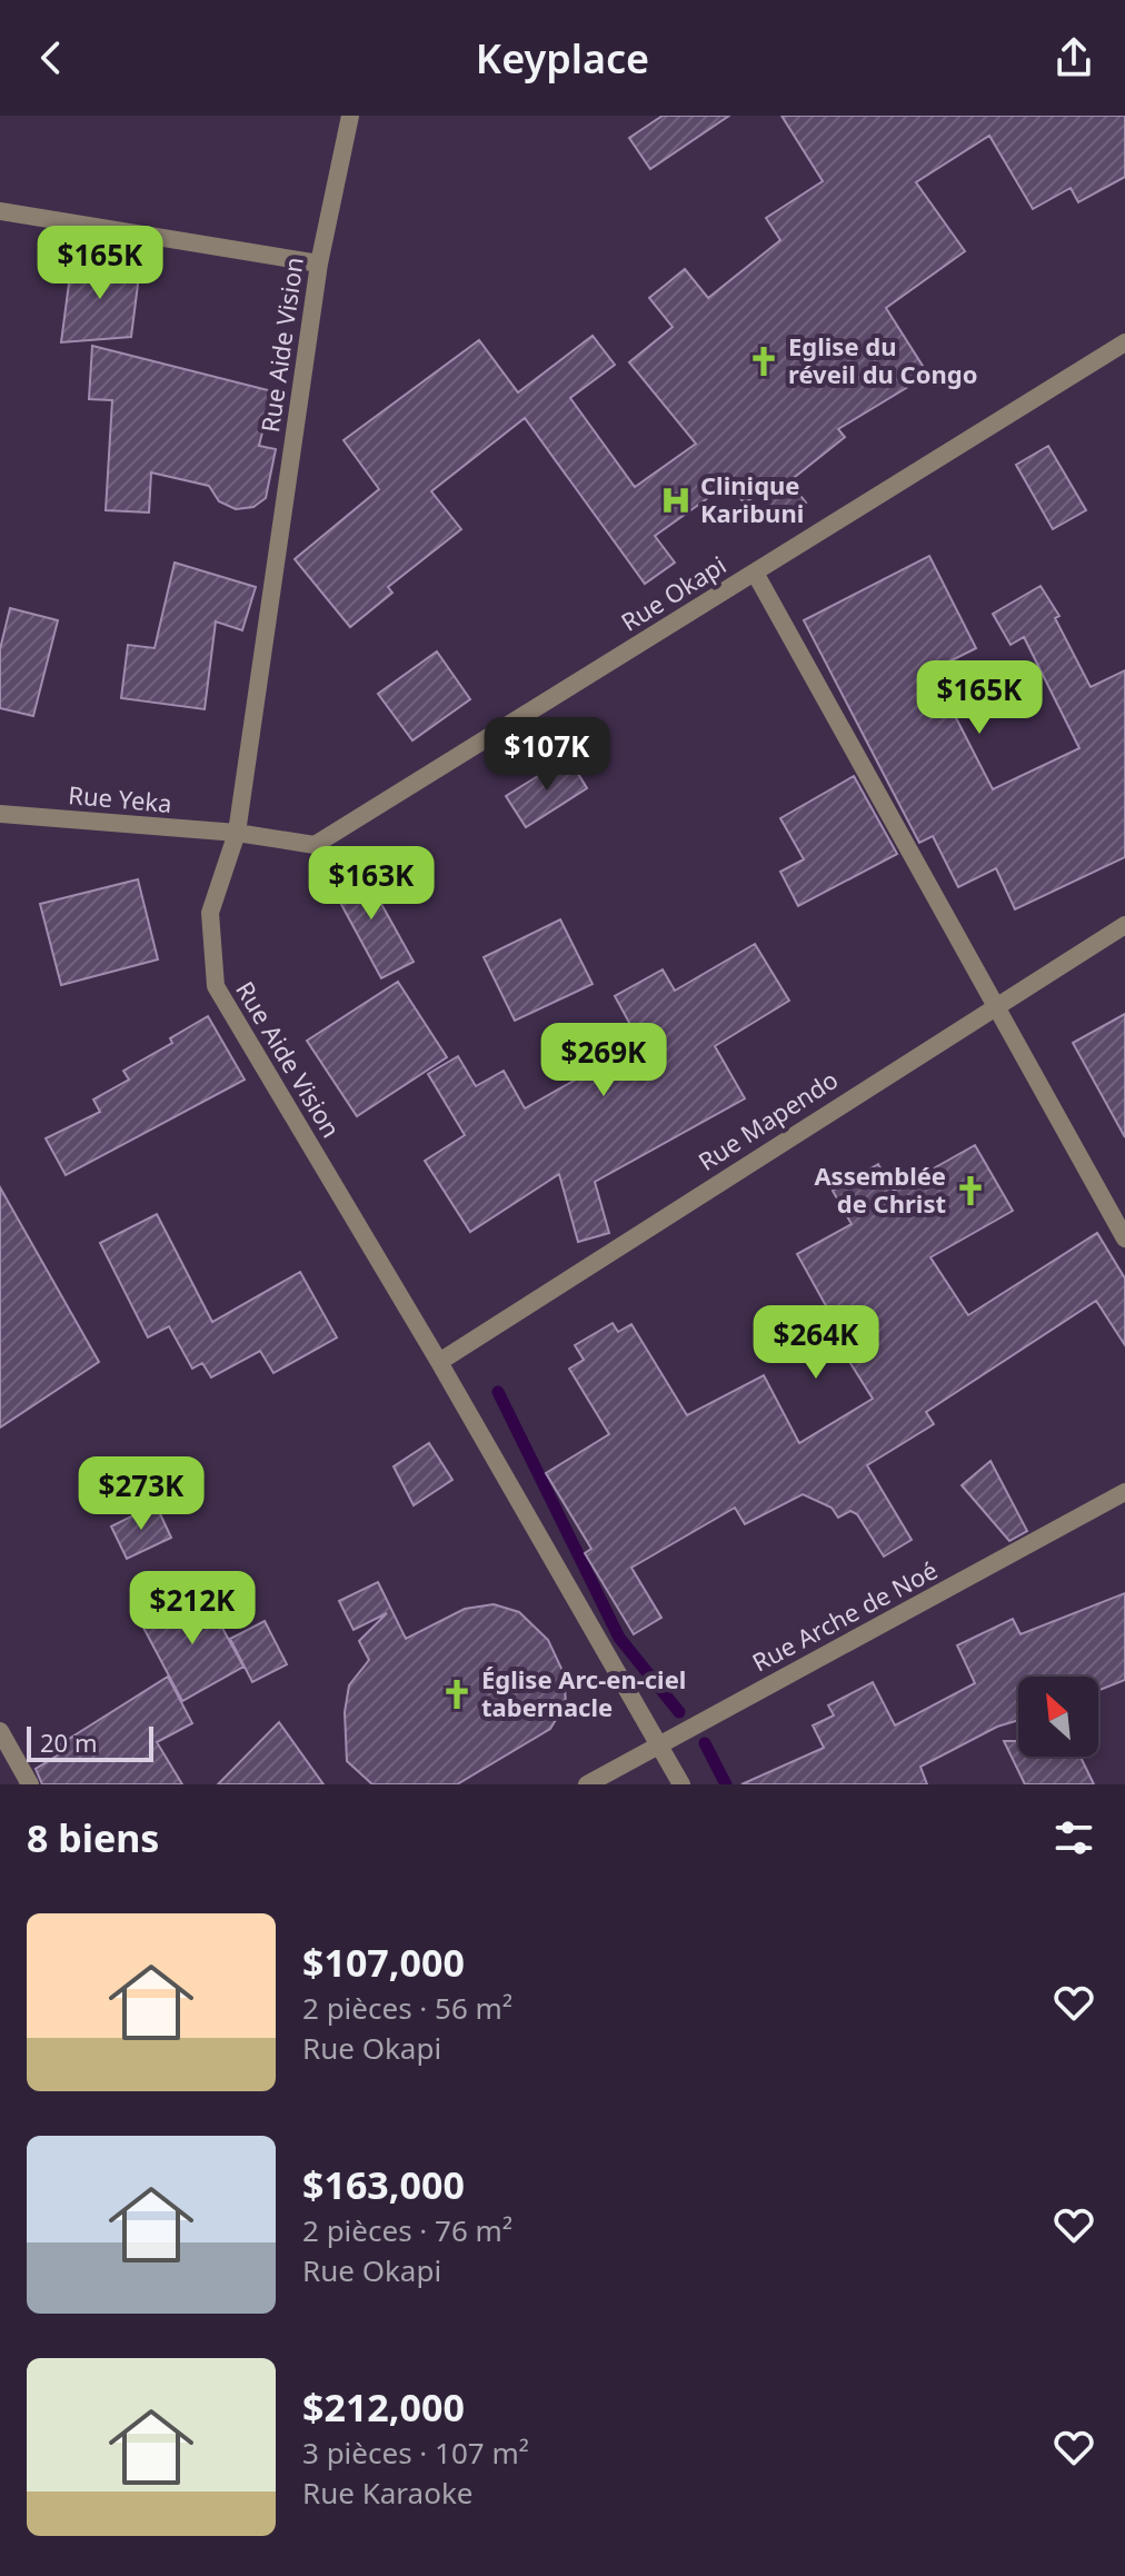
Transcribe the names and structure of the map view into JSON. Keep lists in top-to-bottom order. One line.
{"streets":{"street":["Rue Aide Vision","Rue Okapi","Rue Yeka","Rue Mapendo","Rue Arche de Noé"]},"crossings":[["Rue Aide Vision","Rue Okapi"],["Rue Aide Vision","Rue Yeka"],["Rue Aide Vision","Rue Mapendo"],["Rue Aide Vision","Rue Arche de Noé"],["Rue Okapi","Rue Yeka"]],"places":{"church":["Eglise du réveil du Congo","Assemblée de Christ","Église Arc-en-ciel tabernacle"],"hospital":["Clinique Karibuni"]},"scale_bar":"20 m","north":"top left","page":{"header":"Keyplace","price":["$165K","$165K","$107K","$163K","$269K","$264K","$273K","$212K"],"scale":"20 m","heading":"8 biens","list":[{"name":"$107,000","note":"2 pièces · 56 m² · Rue Okapi"},{"name":"$163,000","note":"2 pièces · 76 m² · Rue Okapi"},{"name":"$212,000","note":"3 pièces · 107 m² · Rue Karaoke"}]}}
